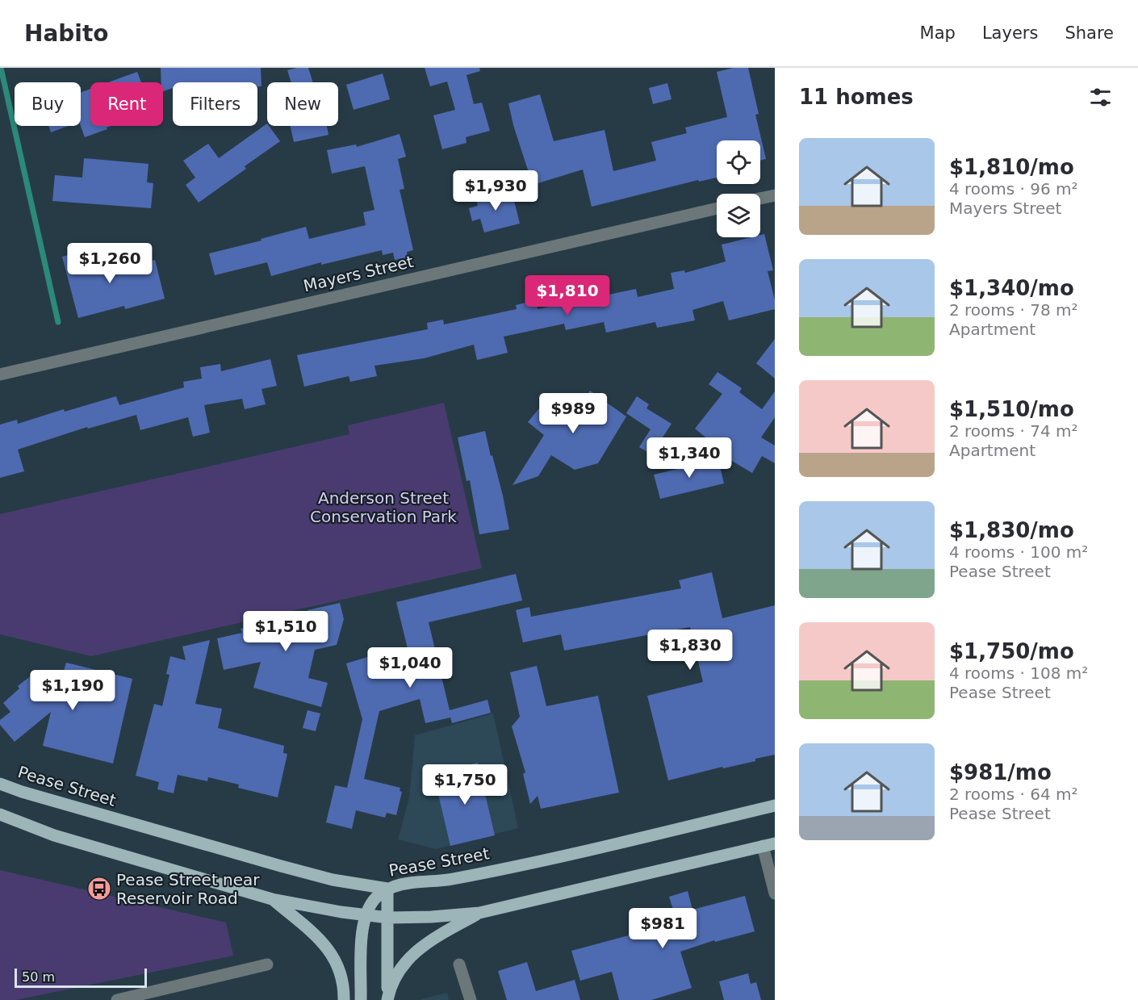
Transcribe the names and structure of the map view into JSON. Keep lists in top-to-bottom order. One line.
{"streets":{"main road":["Pease Street"],"street":["Mayers Street"]},"parks":["Anderson Street Conservation Park"],"places":{"bus stop":["Pease Street near Reservoir Road"]},"scale_bar":"50 m","page":{"header":"Habito","nav":["Map","Layers","Share"],"heading":"11 homes","chip":["Buy","Rent","Filters","New"],"list":[{"name":"$1,810/mo","note":"4 rooms · 96 m² · Mayers Street"},{"name":"$1,340/mo","note":"2 rooms · 78 m² · Apartment"},{"name":"$1,510/mo","note":"2 rooms · 74 m² · Apartment"},{"name":"$1,830/mo","note":"4 rooms · 100 m² · Pease Street"},{"name":"$1,750/mo","note":"4 rooms · 108 m² · Pease Street"},{"name":"$981/mo","note":"2 rooms · 64 m² · Pease Street"}],"price":["$1,930","$1,260","$1,810","$989","$1,340","$1,510","$1,830","$1,040","$1,190","$1,750","$981"],"scale":"50 m"}}
